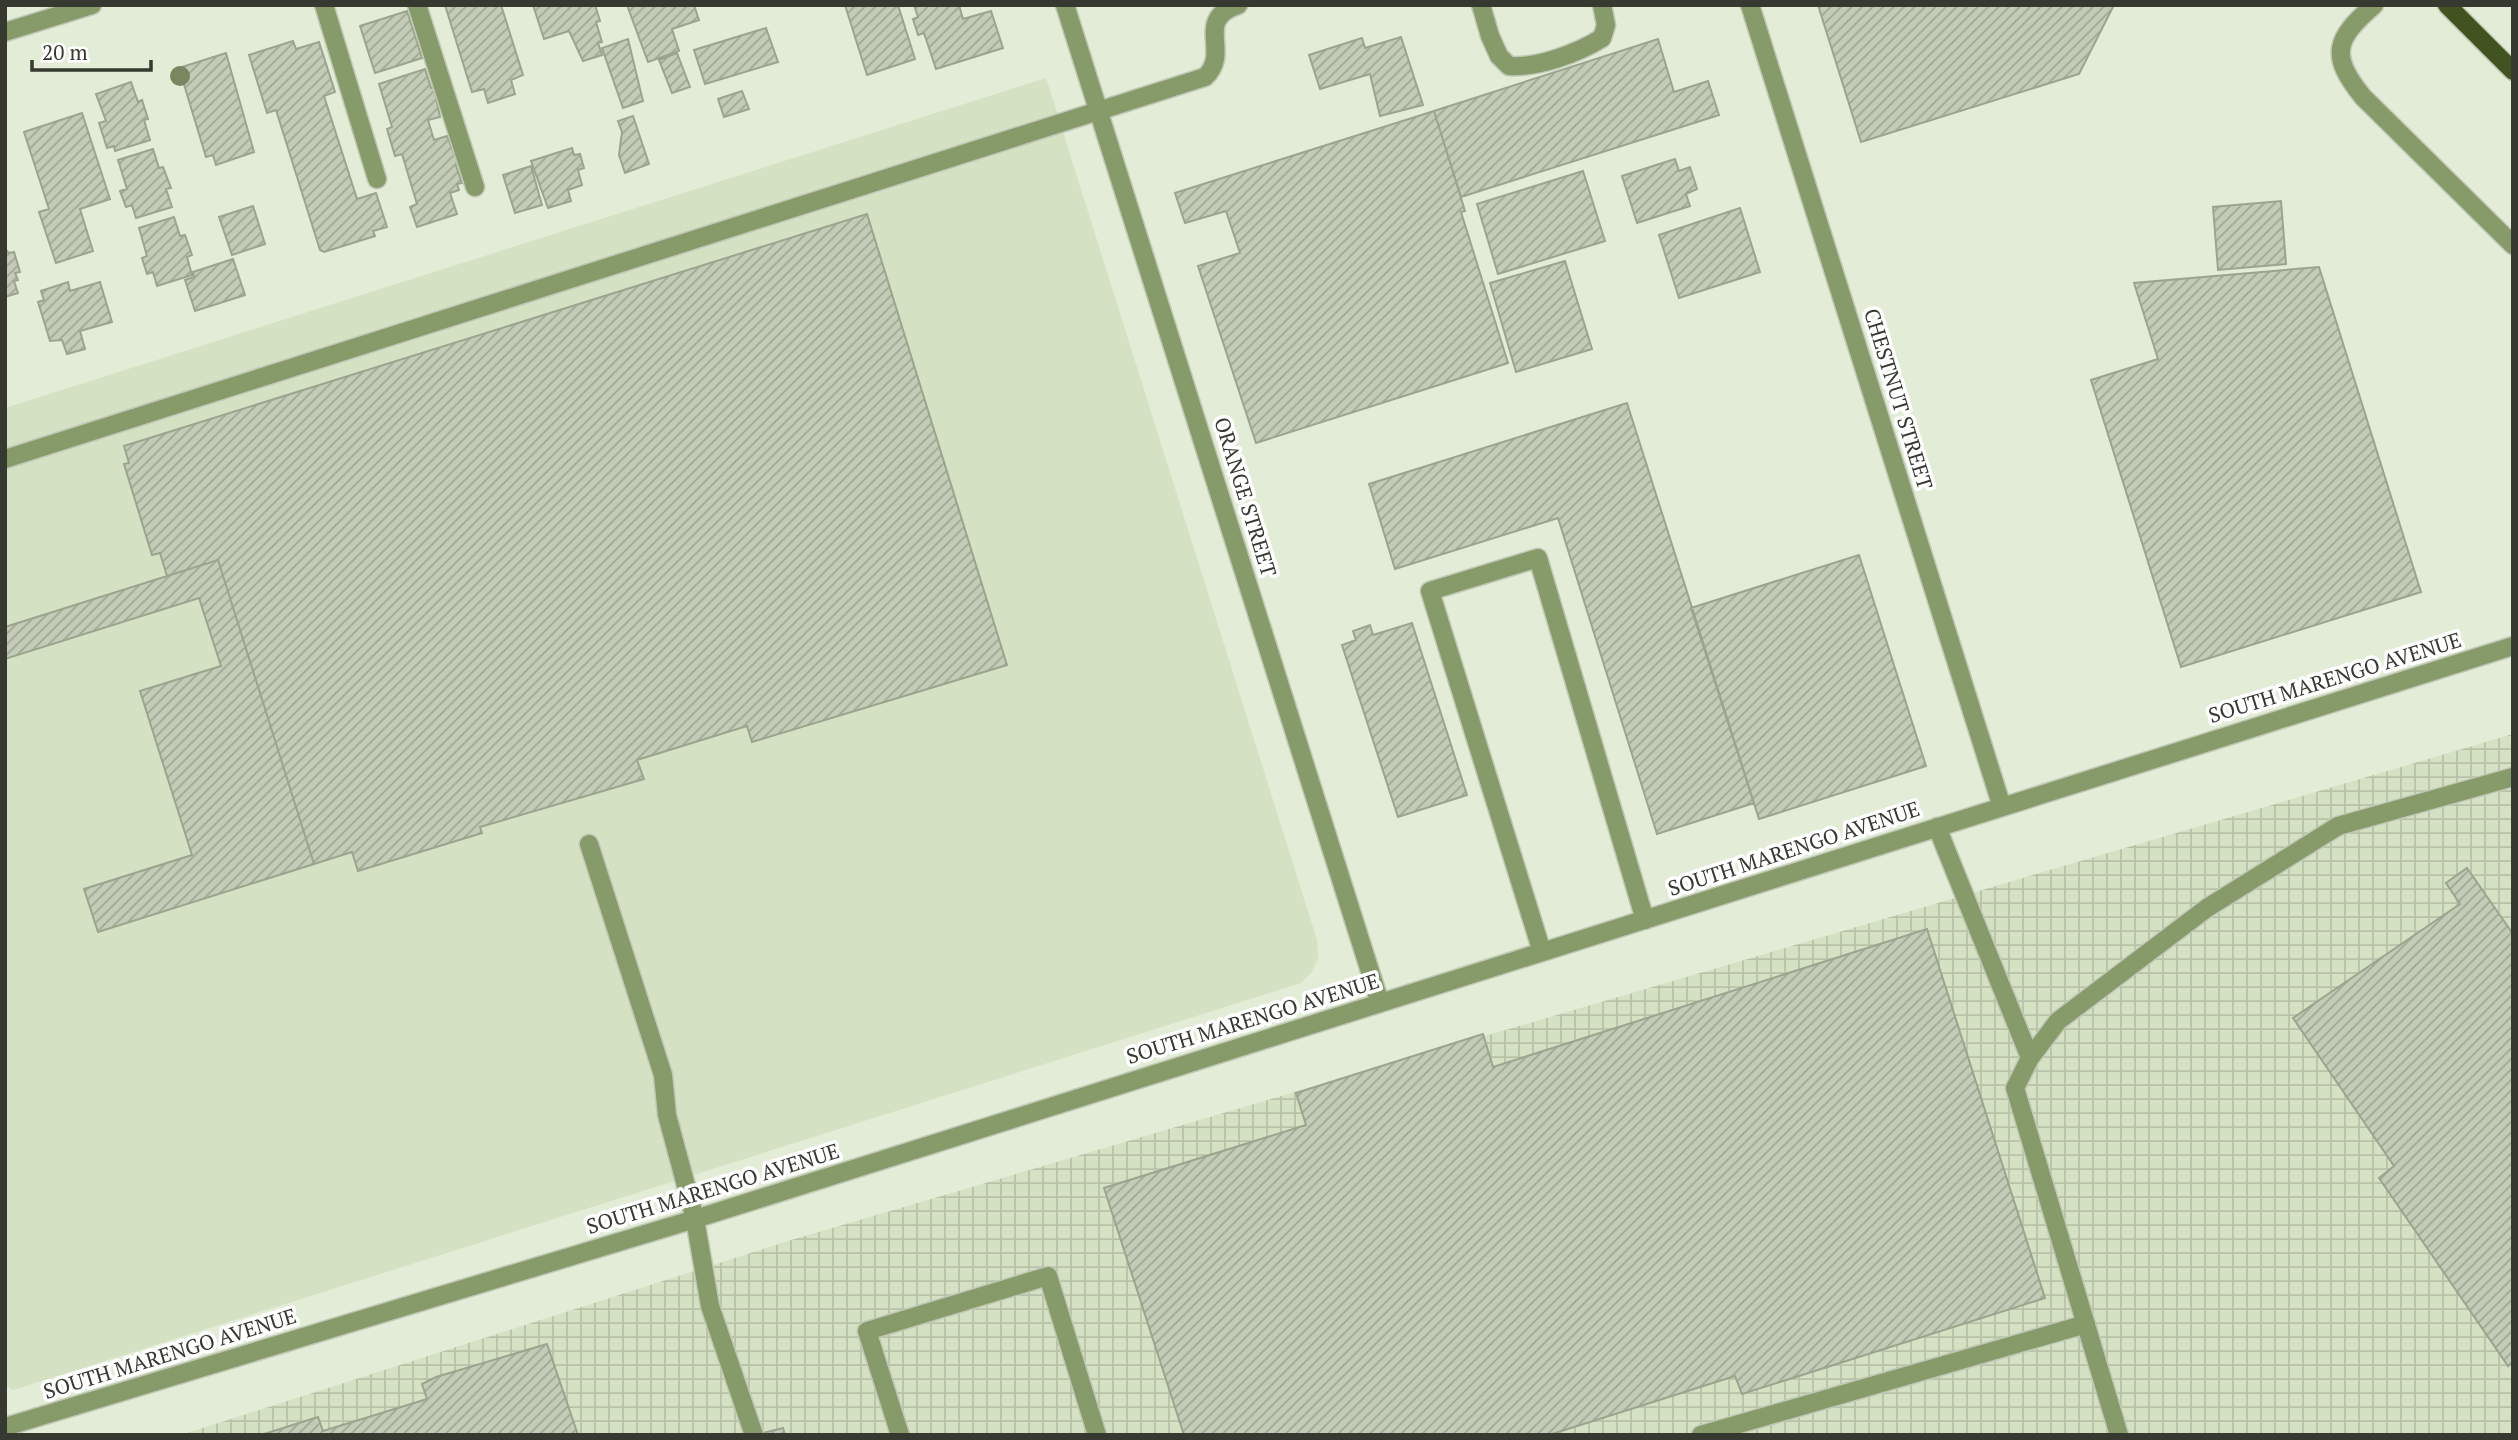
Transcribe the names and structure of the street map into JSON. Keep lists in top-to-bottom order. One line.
{"streets":{"street":["CHESTNUT STREET","ORANGE STREET","SOUTH MARENGO AVENUE"]},"crossings":[["CHESTNUT STREET","SOUTH MARENGO AVENUE"],["ORANGE STREET","SOUTH MARENGO AVENUE"]],"scale_bar":"20 m"}
